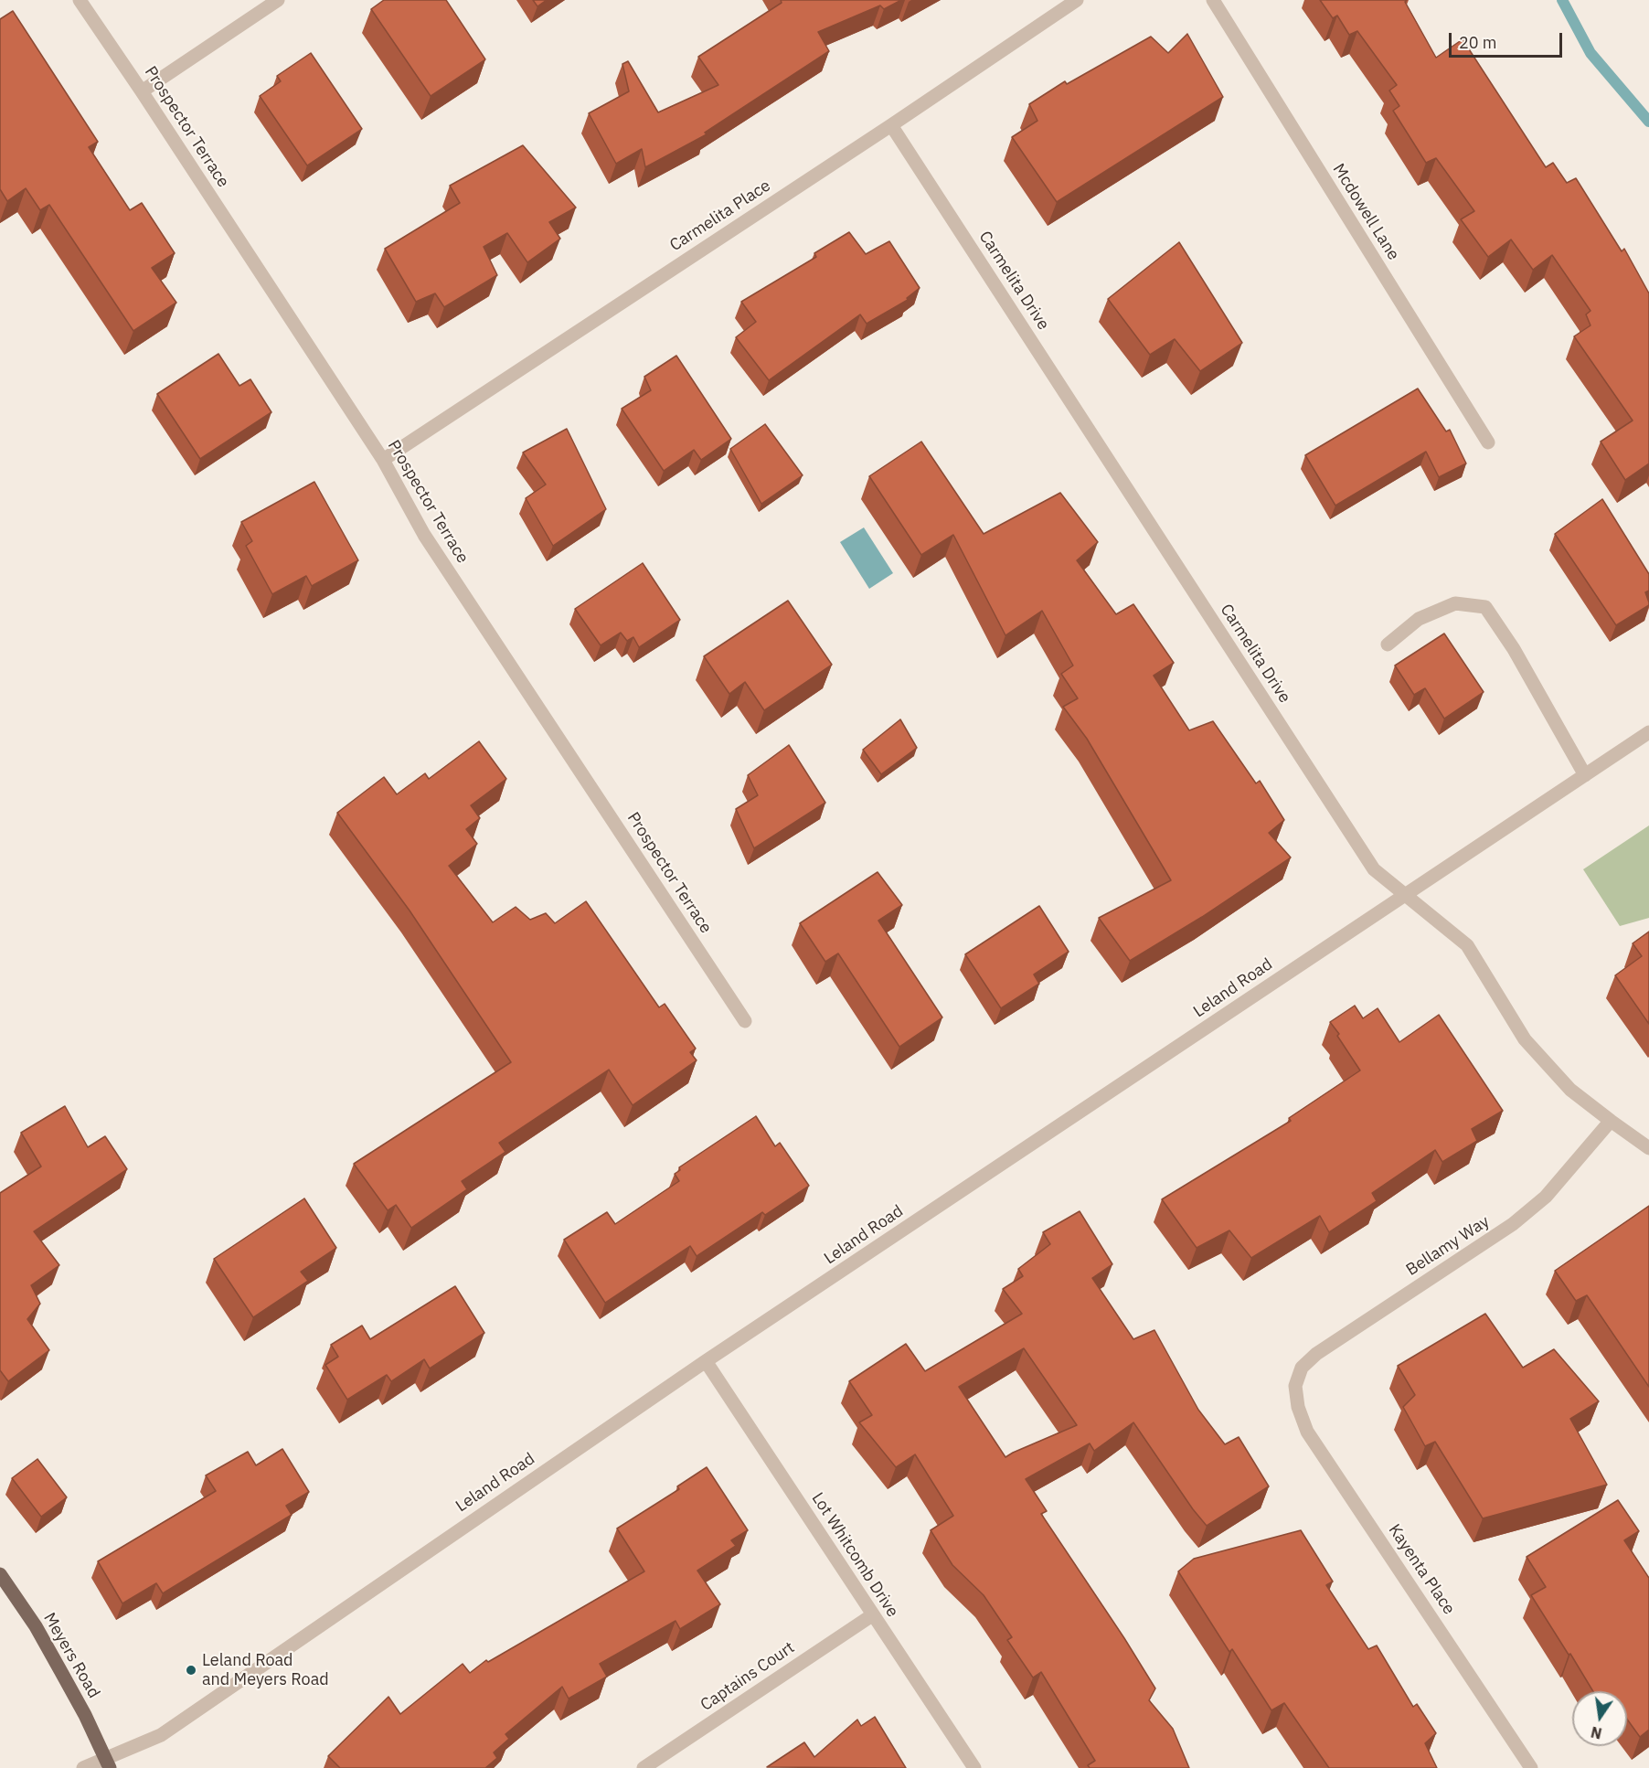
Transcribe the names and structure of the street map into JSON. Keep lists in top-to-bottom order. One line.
{"streets":{"main road":["Meyers Road"],"street":["Prospector Terrace","Mcdowell Lane","Carmelita Place","Carmelita Drive","Leland Road","Bellamy Way","Lot Whitcomb Drive","Kayenta Place","Captains Court"]},"crossings":[["Prospector Terrace","Carmelita Place"],["Carmelita Place","Carmelita Drive"],["Carmelita Drive","Leland Road"],["Carmelita Drive","Bellamy Way"],["Leland Road","Lot Whitcomb Drive"],["Leland Road","Meyers Road"],["Bellamy Way","Kayenta Place"],["Lot Whitcomb Drive","Captains Court"]],"places":["Leland Road and Meyers Road"],"scale_bar":"20 m","north":"bottom"}
